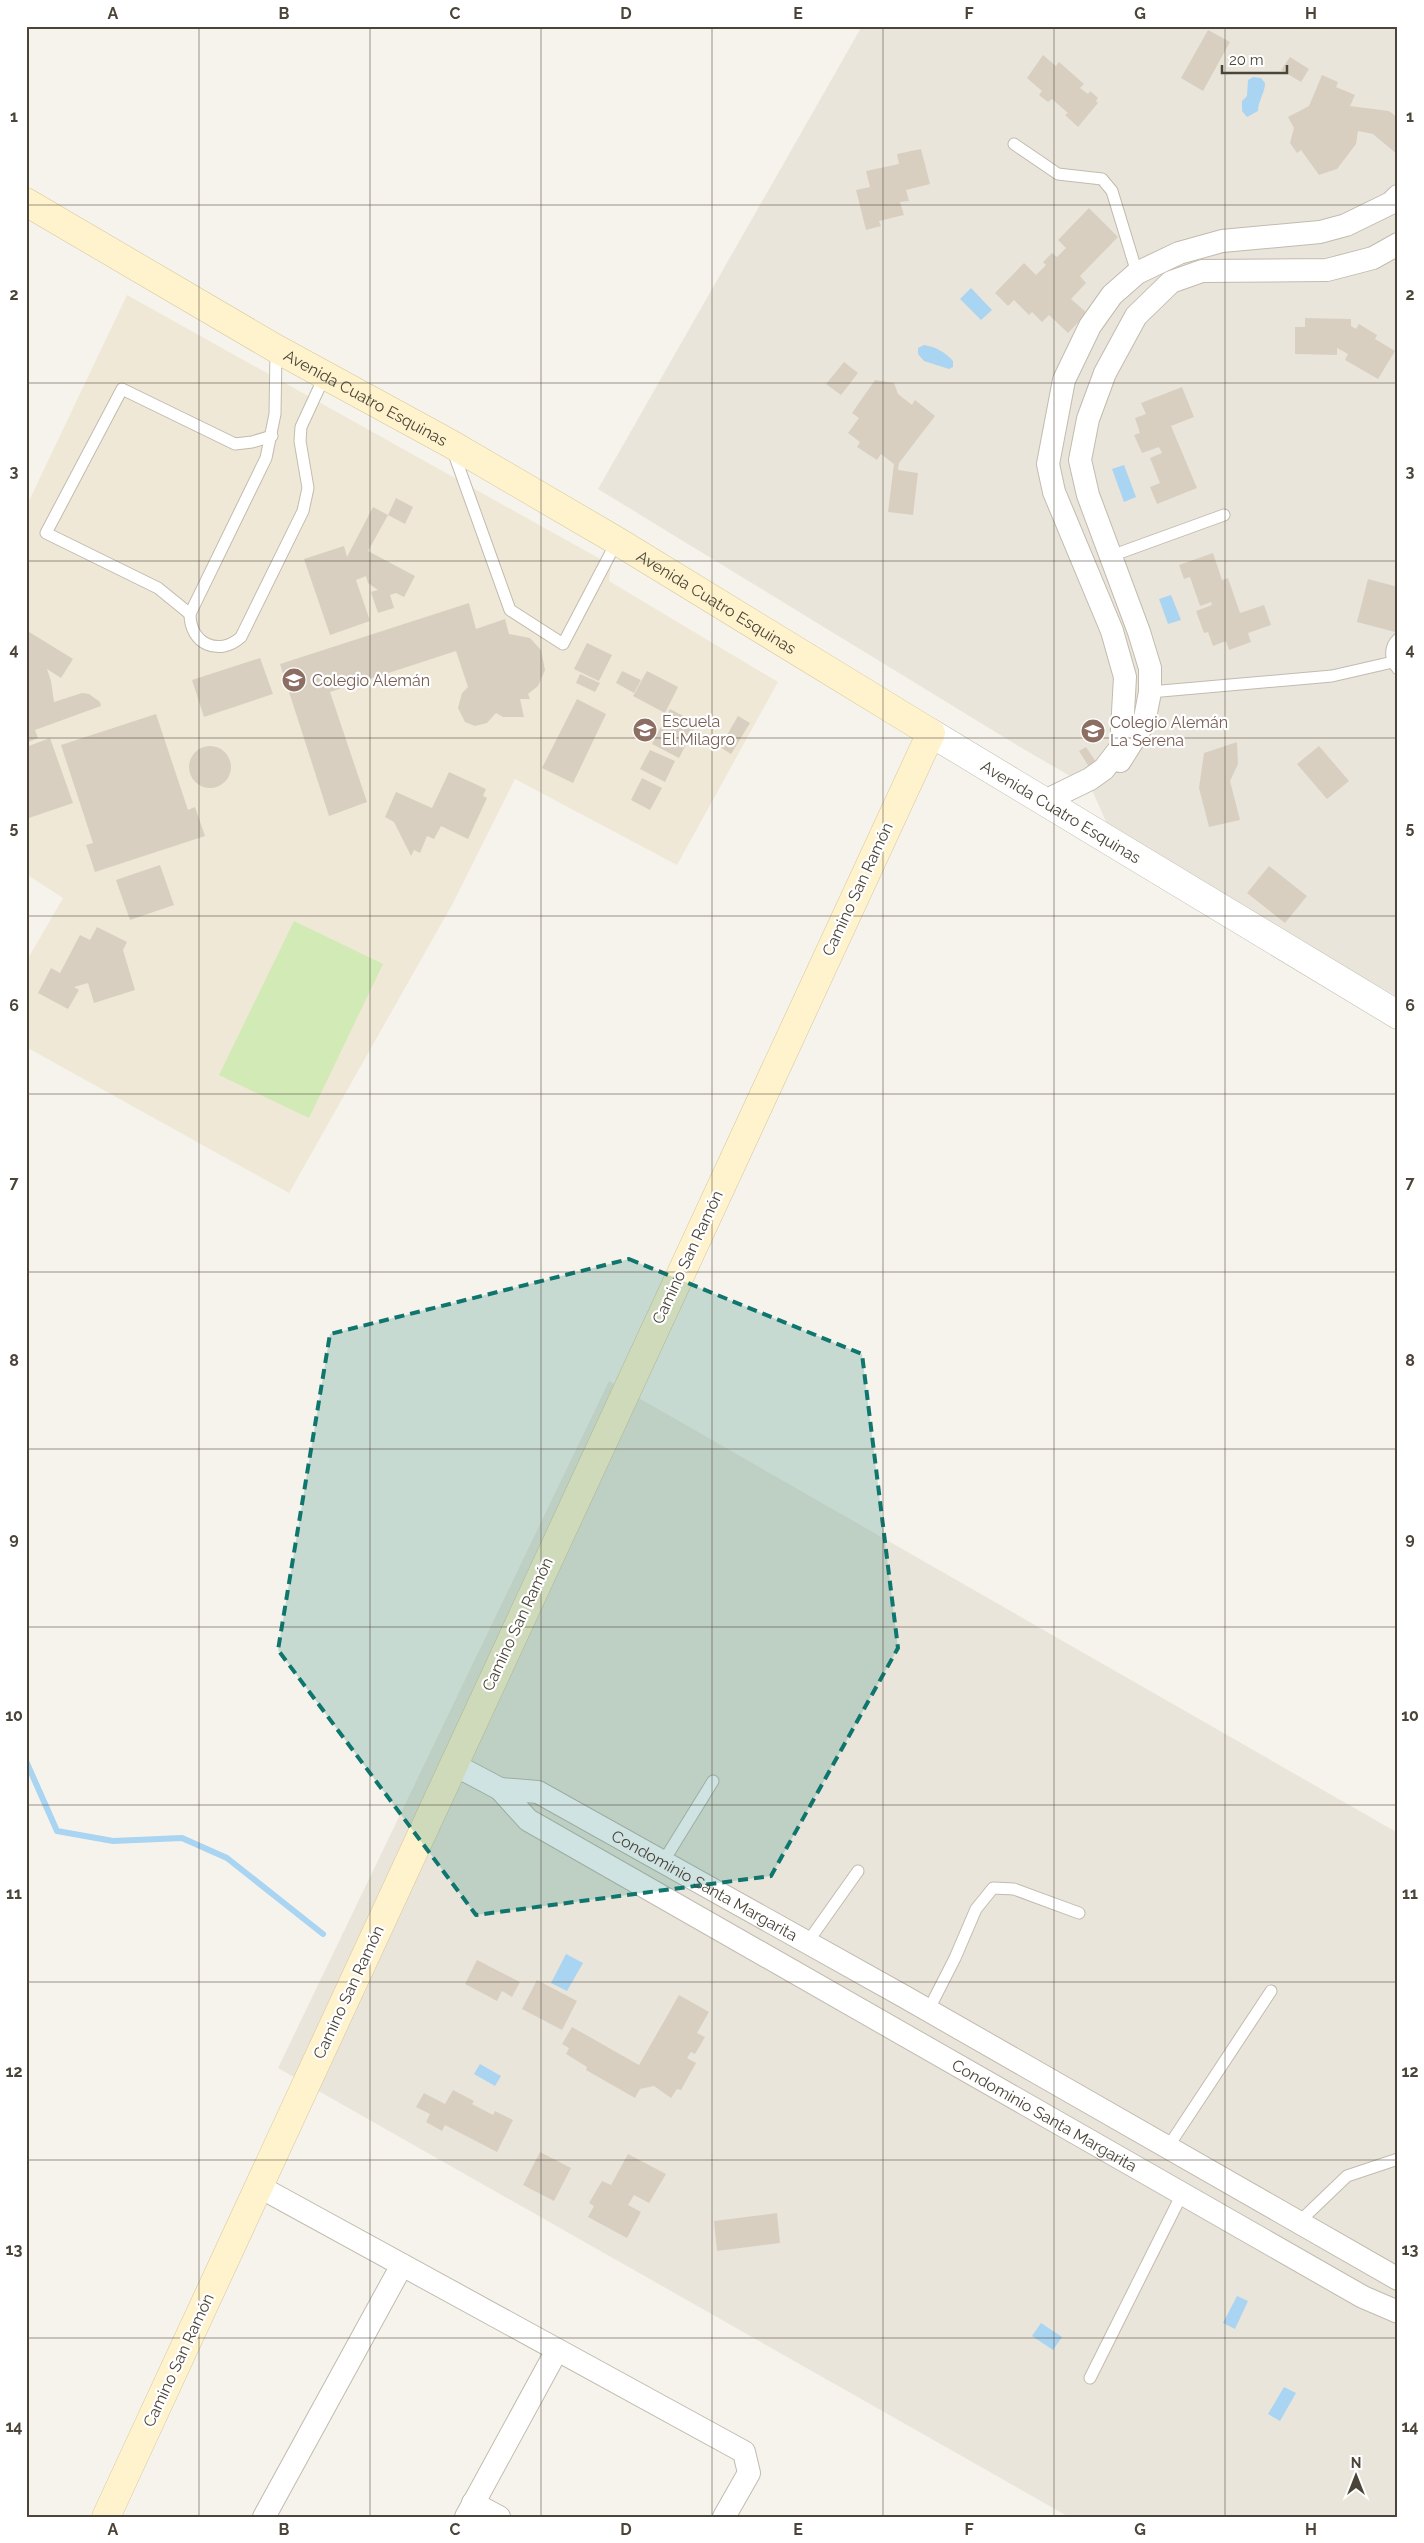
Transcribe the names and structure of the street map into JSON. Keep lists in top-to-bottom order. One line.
{"streets":{"main road":["Avenida Cuatro Esquinas","Camino San Ramón"],"street":["Condominio Santa Margarita"]},"crossings":[["Avenida Cuatro Esquinas","Camino San Ramón"],["Camino San Ramón","Condominio Santa Margarita"]],"places":{"school or university":["Colegio Alemán","Escuela El Milagro","Colegio Alemán La Serena"]},"scale_bar":"20 m","north":"top","grid":{"columns":["A","B","C","D","E","F","G","H"],"rows":["1","2","3","4","5","6","7","8","9","10","11","12","13","14"]}}
